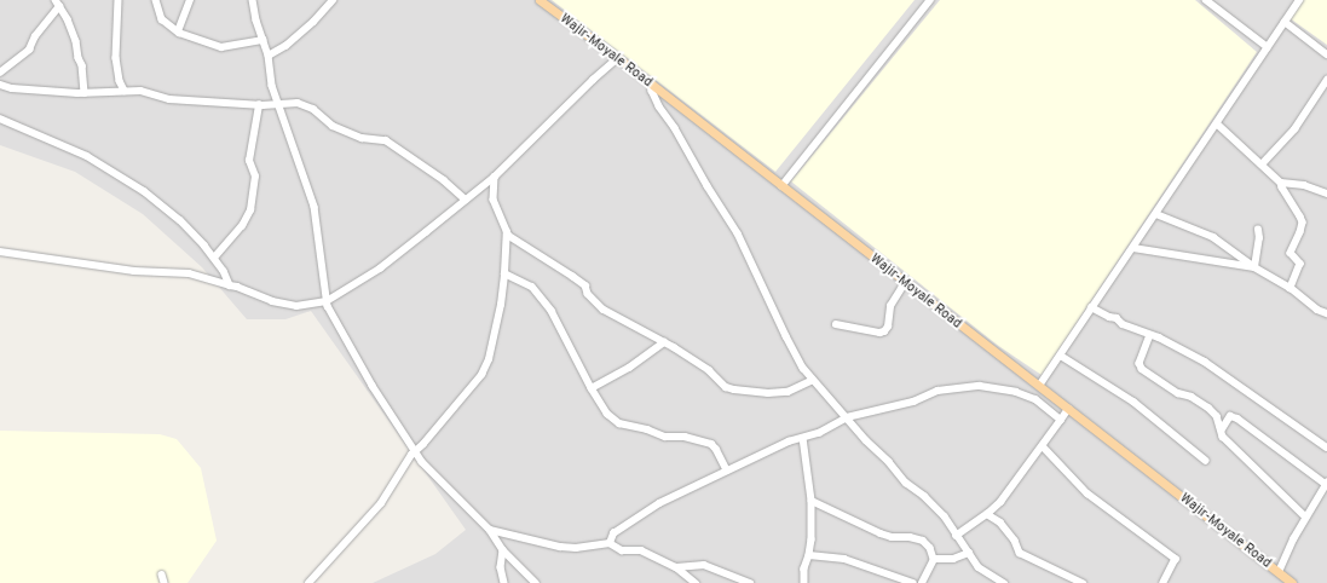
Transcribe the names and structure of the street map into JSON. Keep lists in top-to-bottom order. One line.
{"streets":{"main road":["Wajir-Moyale Road"]}}
